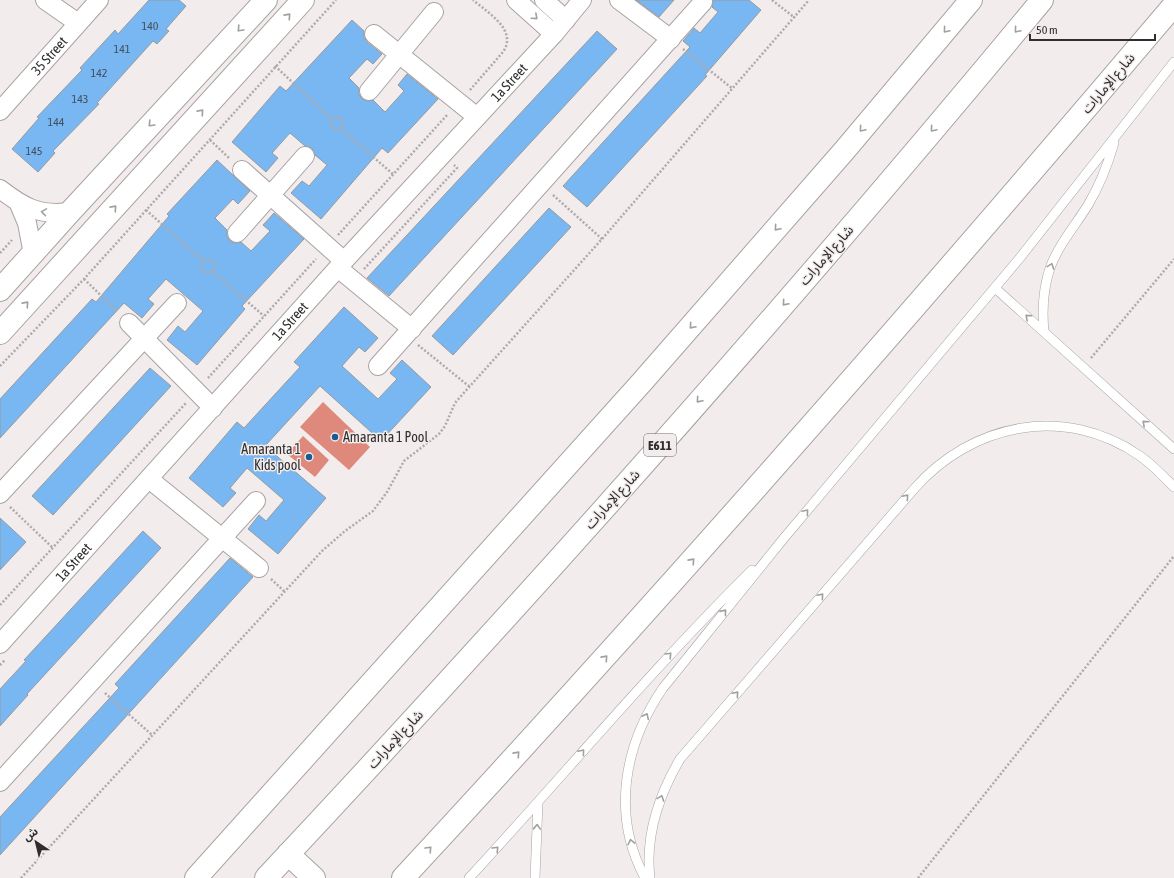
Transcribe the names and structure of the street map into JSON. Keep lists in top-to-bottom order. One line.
{"streets":{"main road":["شارع الإمارات","E611"],"street":["35 Street","1a Street"]},"places":["Amaranta 1 Pool","Amaranta 1 Kids pool"],"house_numbers":["140","141","142","143","144","145"],"scale_bar":"50 m","north":"top left"}
